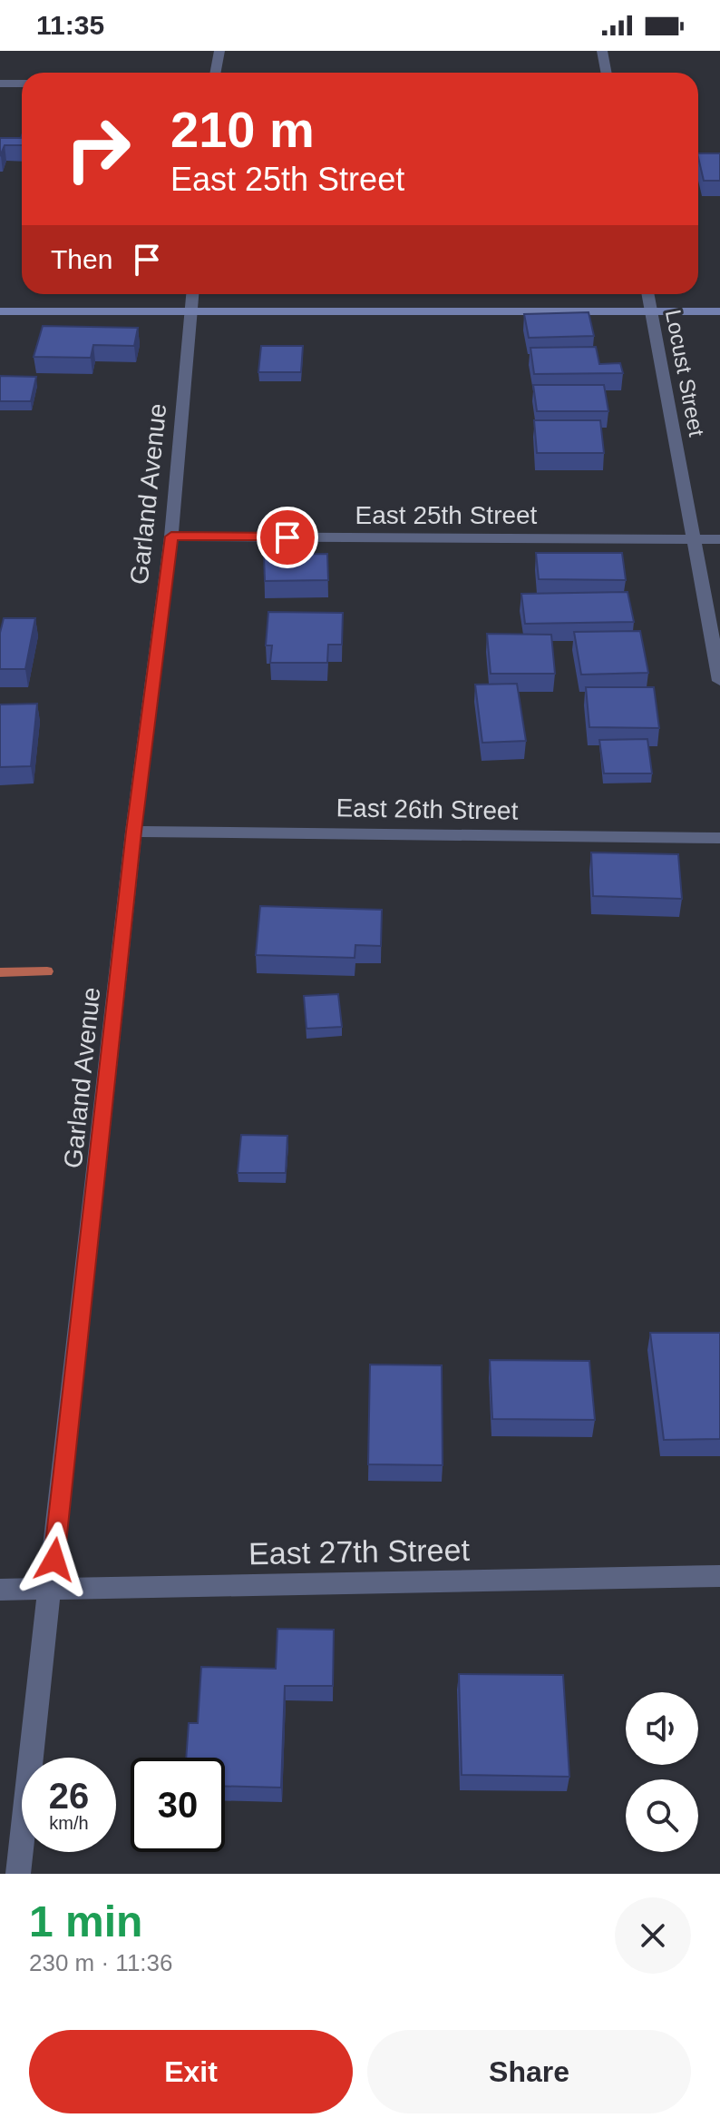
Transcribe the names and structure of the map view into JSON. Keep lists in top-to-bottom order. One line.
{"streets":{"street":["Locust Street","Garland Avenue","East 25th Street","East 26th Street","East 27th Street"]},"crossings":[["Locust Street","East 25th Street"],["Garland Avenue","East 25th Street"],["Garland Avenue","East 26th Street"],["Garland Avenue","East 27th Street"]],"page":{"status":"11:35","turn":["210 m","East 25th Street"],"then":"Then","speed":"26 km/h","limit":"30","heading":["1 min","230 m · 11:36"],"buttons":["Exit","Share"]}}
